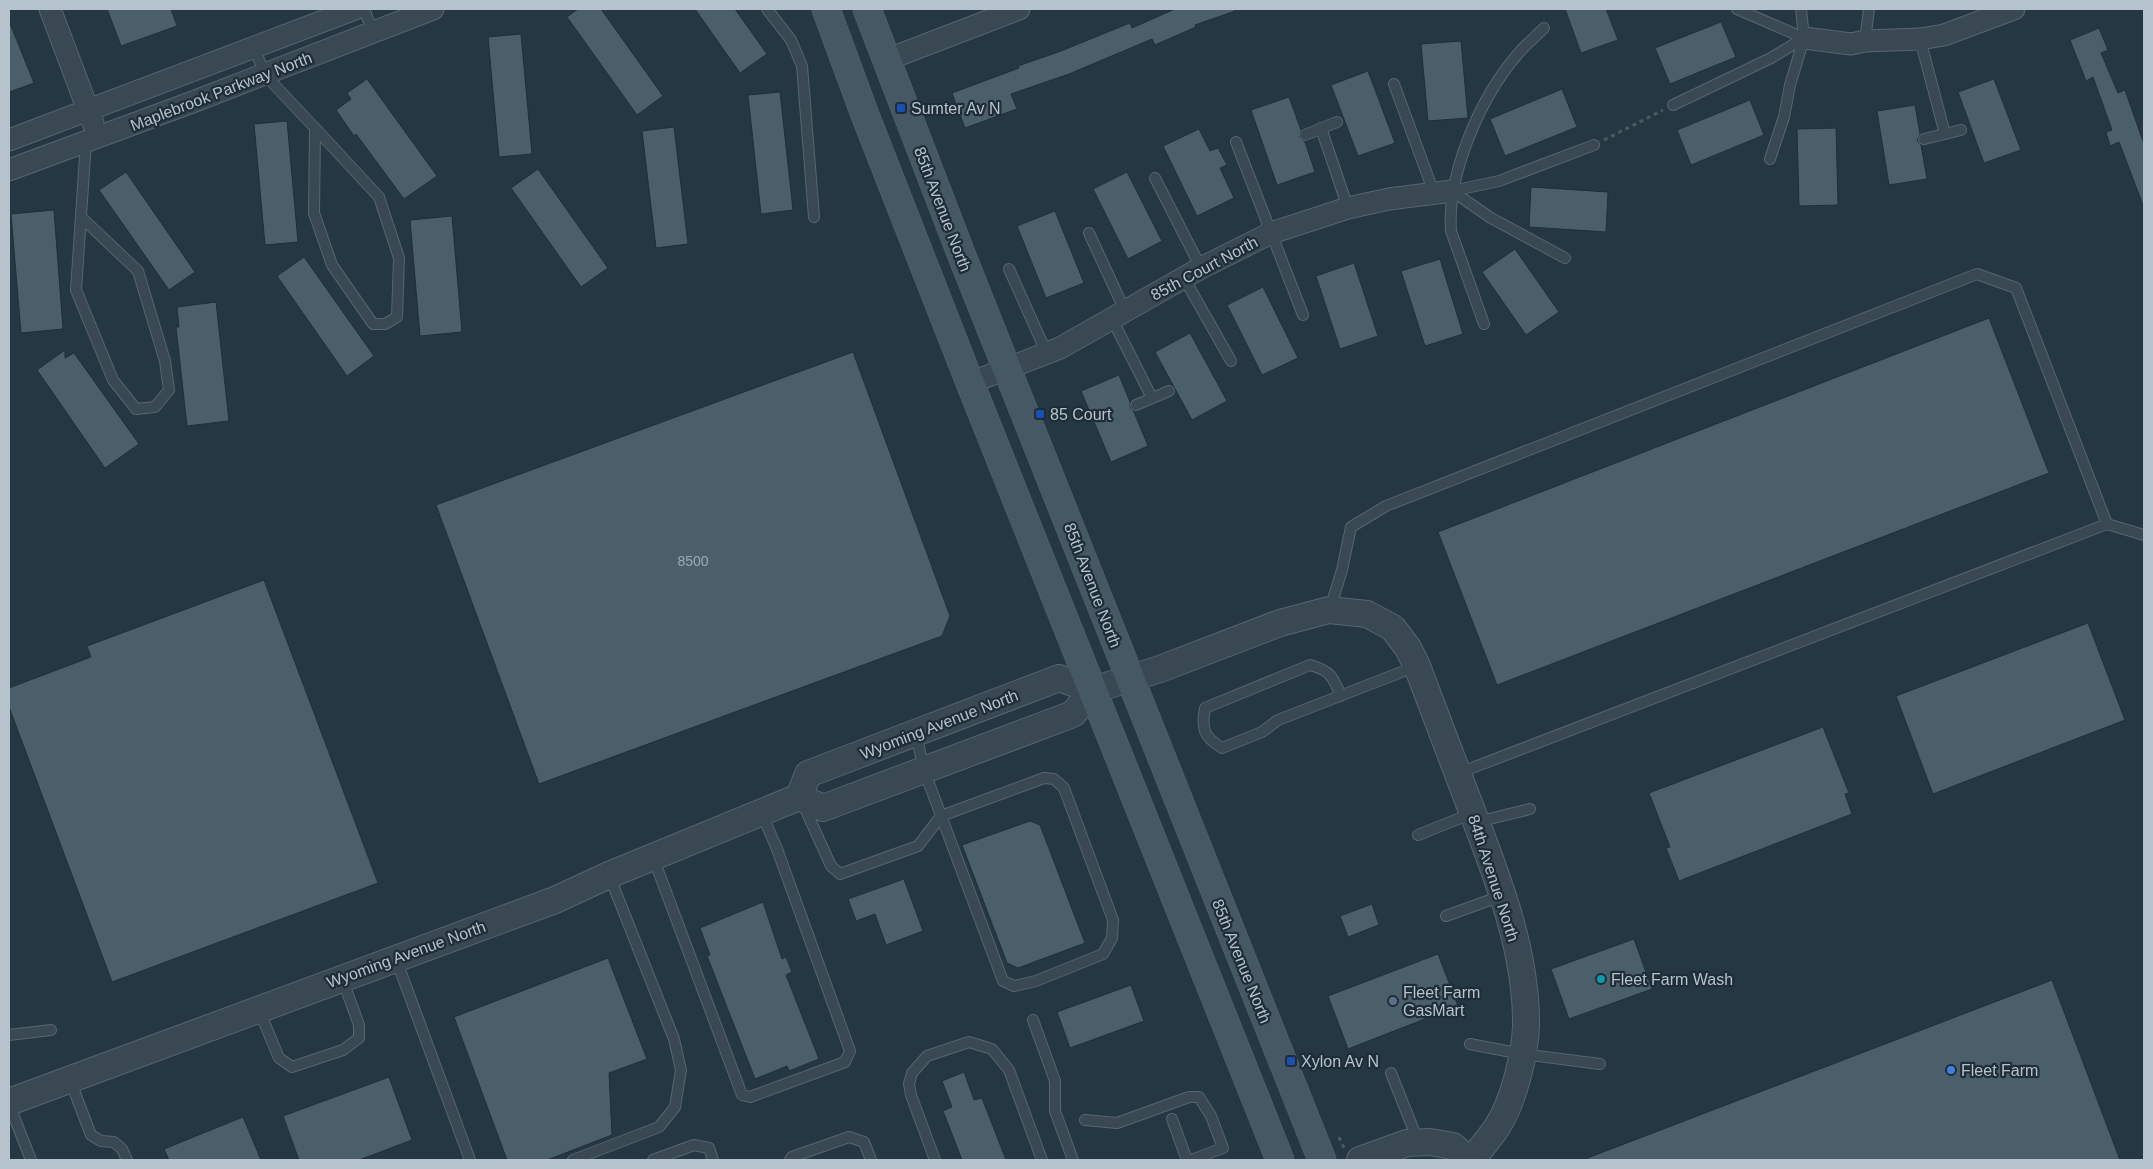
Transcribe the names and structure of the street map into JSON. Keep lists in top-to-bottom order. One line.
{"streets":{"main road":["85th Avenue North"],"street":["Maplebrook Parkway North","85th Court North","Wyoming Avenue North","84th Avenue North"]},"crossings":[["85th Avenue North","85th Court North"]],"places":{"transit":["Sumter Av N","85 Court","Xylon Av N"],"other":["Fleet Farm Wash","Fleet Farm GasMart","Fleet Farm"]},"house_numbers":["8500"]}
